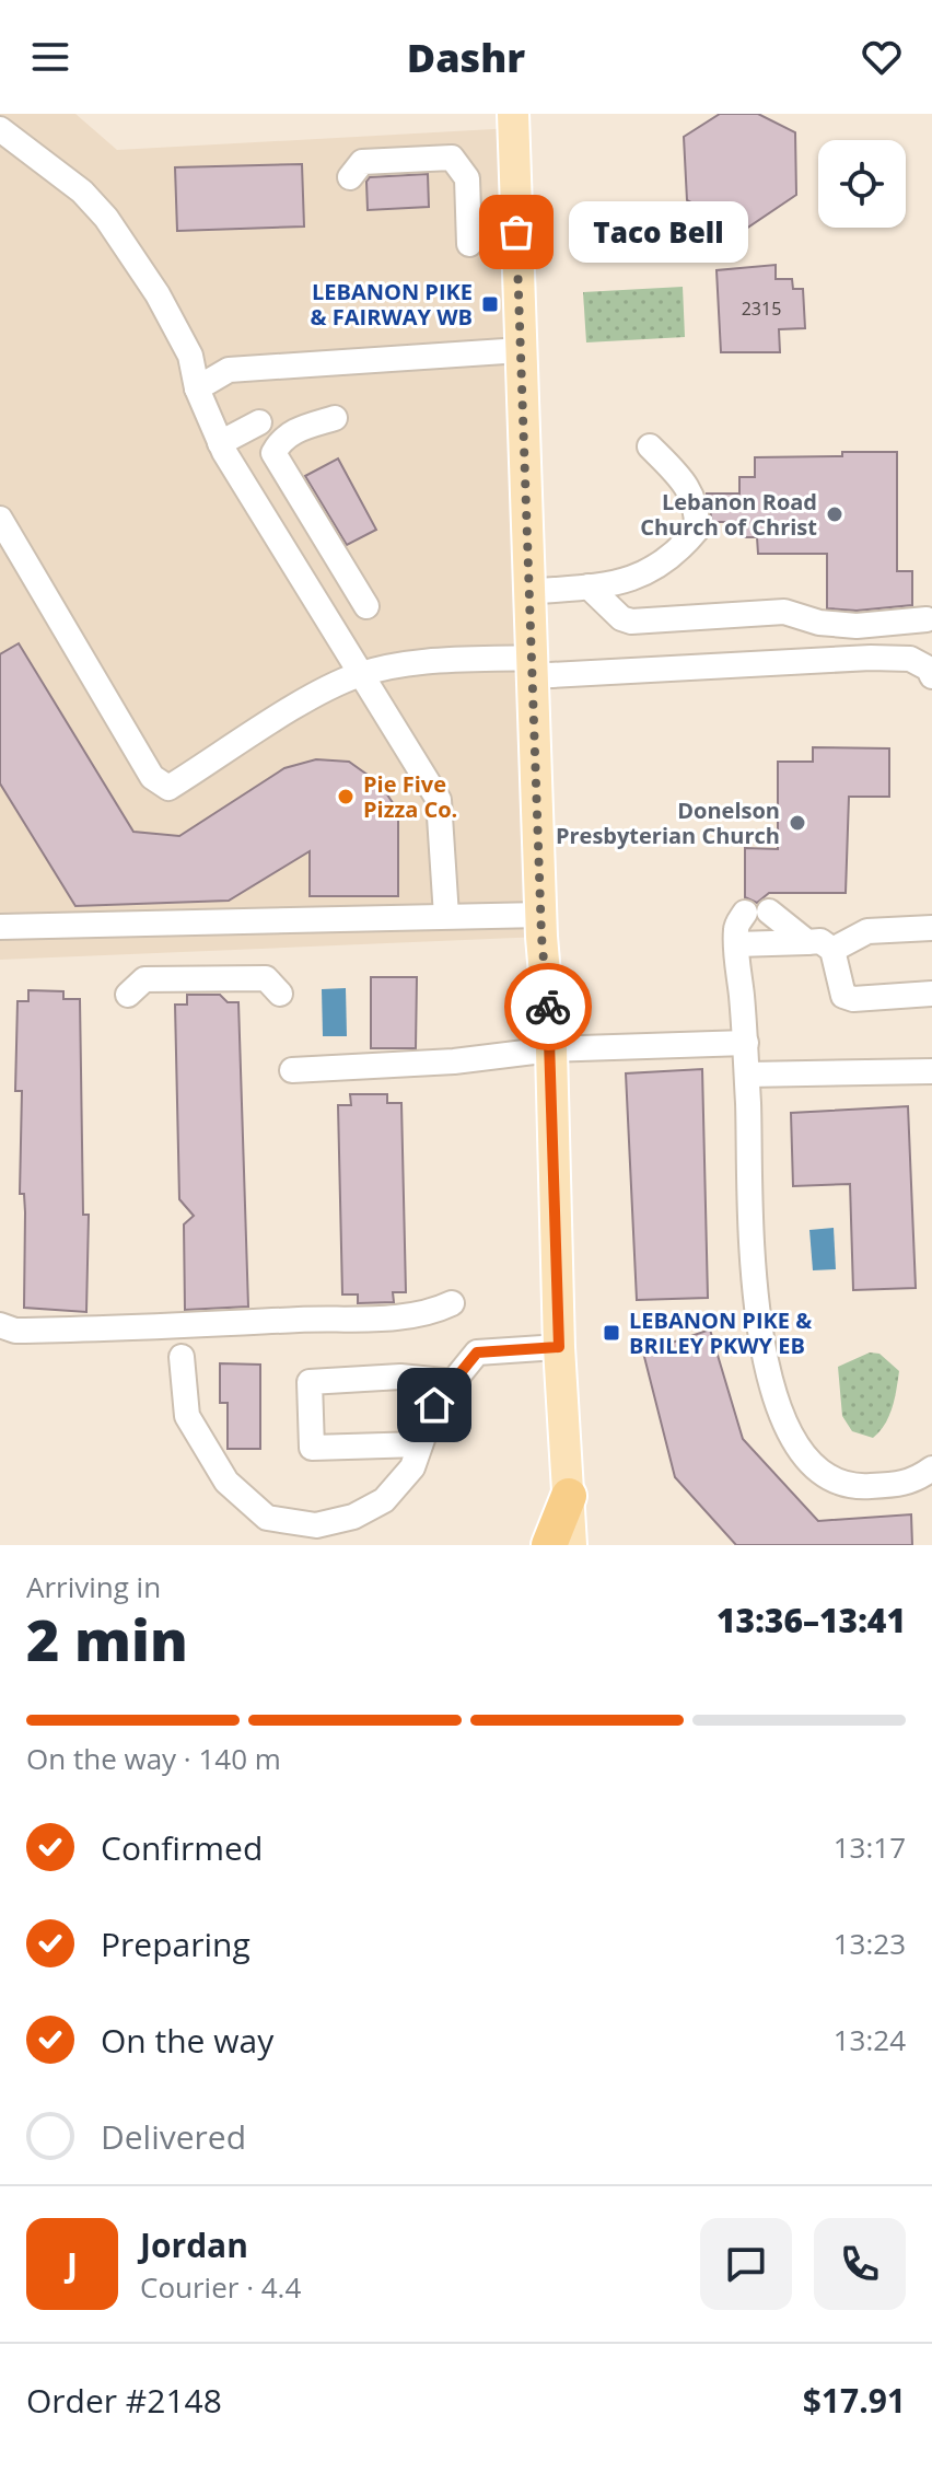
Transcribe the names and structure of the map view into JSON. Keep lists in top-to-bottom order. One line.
{"places":{"other":["Taco Bell","Lebanon Road Church of Christ","Pie Five Pizza Co.","Donelson Presbyterian Church"],"transit":["LEBANON PIKE & FAIRWAY WB","LEBANON PIKE & BRILEY PKWY EB"]},"house_numbers":["2315"],"page":{"header":"Dashr","bubble":"Taco Bell","heading":["2 min","Arriving in","13:36–13:41"],"panel":["Jordan","Courier · 4.4","Order #2148","$17.91"],"bar":"On the way · 140 m","list":[["Confirmed","13:17"],["Preparing","13:23"],["On the way","13:24"],"Delivered"],"round":"J"}}
